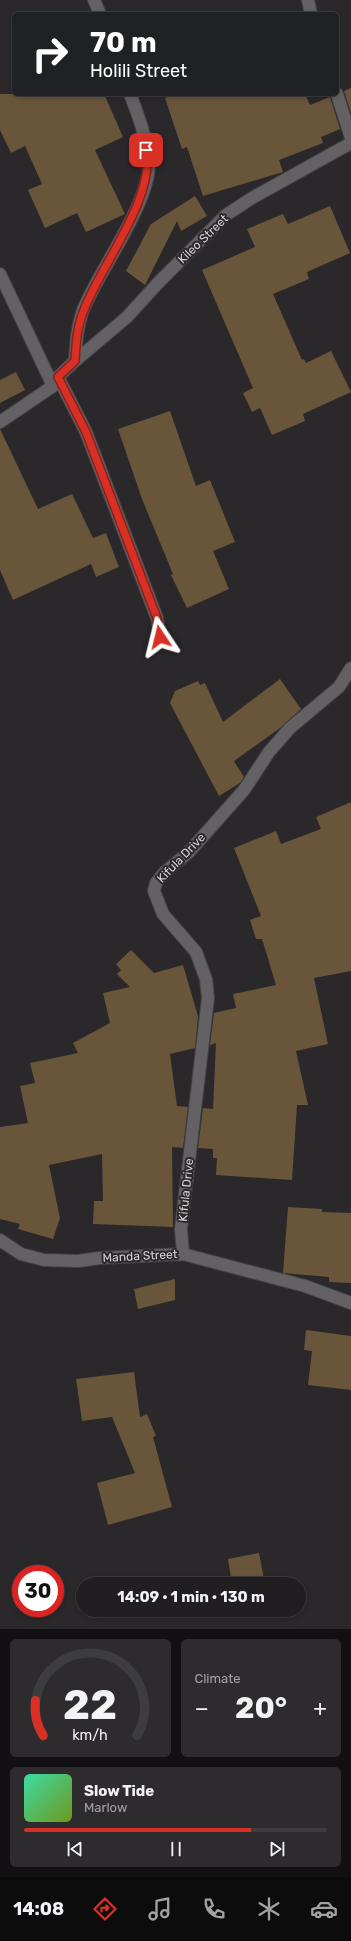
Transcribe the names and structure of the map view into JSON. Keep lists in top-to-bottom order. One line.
{"streets":{"street":["Kileo Street","Kifula Drive","Manda Street"]},"crossings":[["Kifula Drive","Manda Street"]],"page":{"turn":["70 m","Holili Street"],"limit":"30","trip":"14:09 · 1 min · 130 m","tile":"Climate","heat":["−","20°","+"],"song":["Slow Tide","Marlow"],"tabs":"14:08","gauge":["22","km/h"]}}
